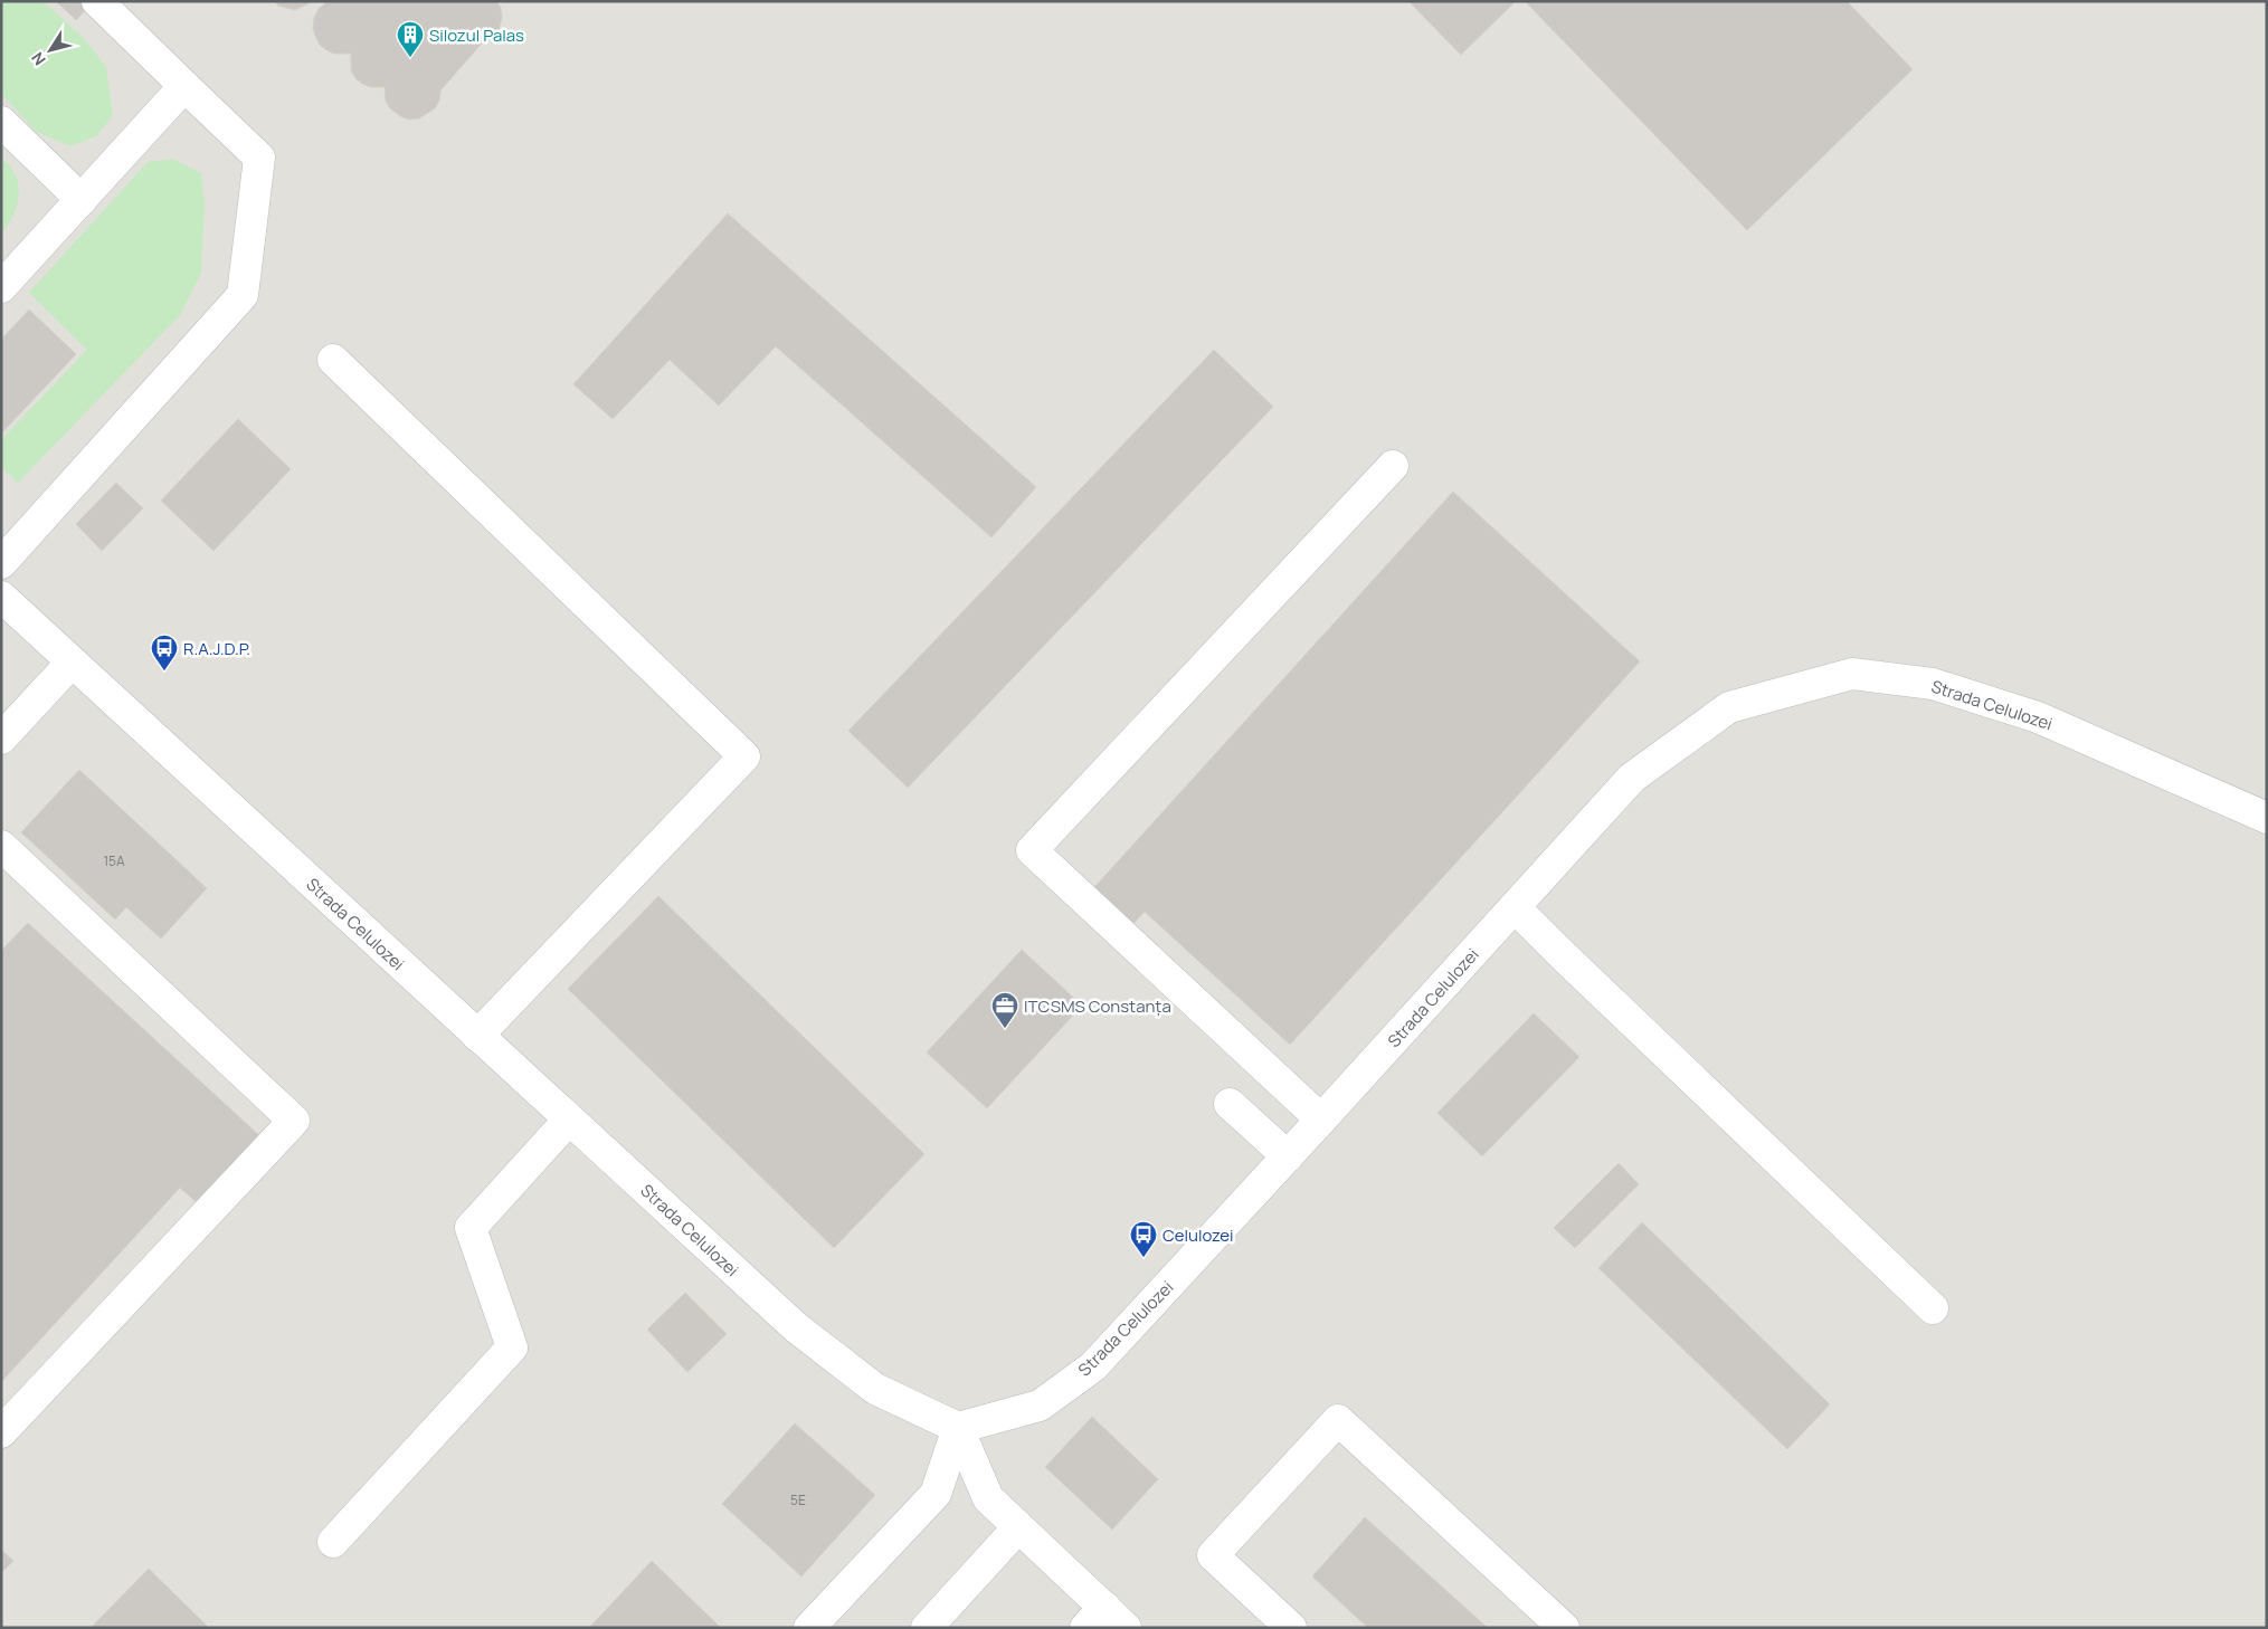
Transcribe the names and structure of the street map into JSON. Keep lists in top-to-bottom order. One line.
{"streets":{"street":["Strada Celulozei"]},"places":{"building":["Silozul Palas"],"bus stop":["R.A.J.D.P.","Celulozei"],"office":["ITCSMS Constanța"]},"house_numbers":["15A","5E"],"north":"bottom left"}
